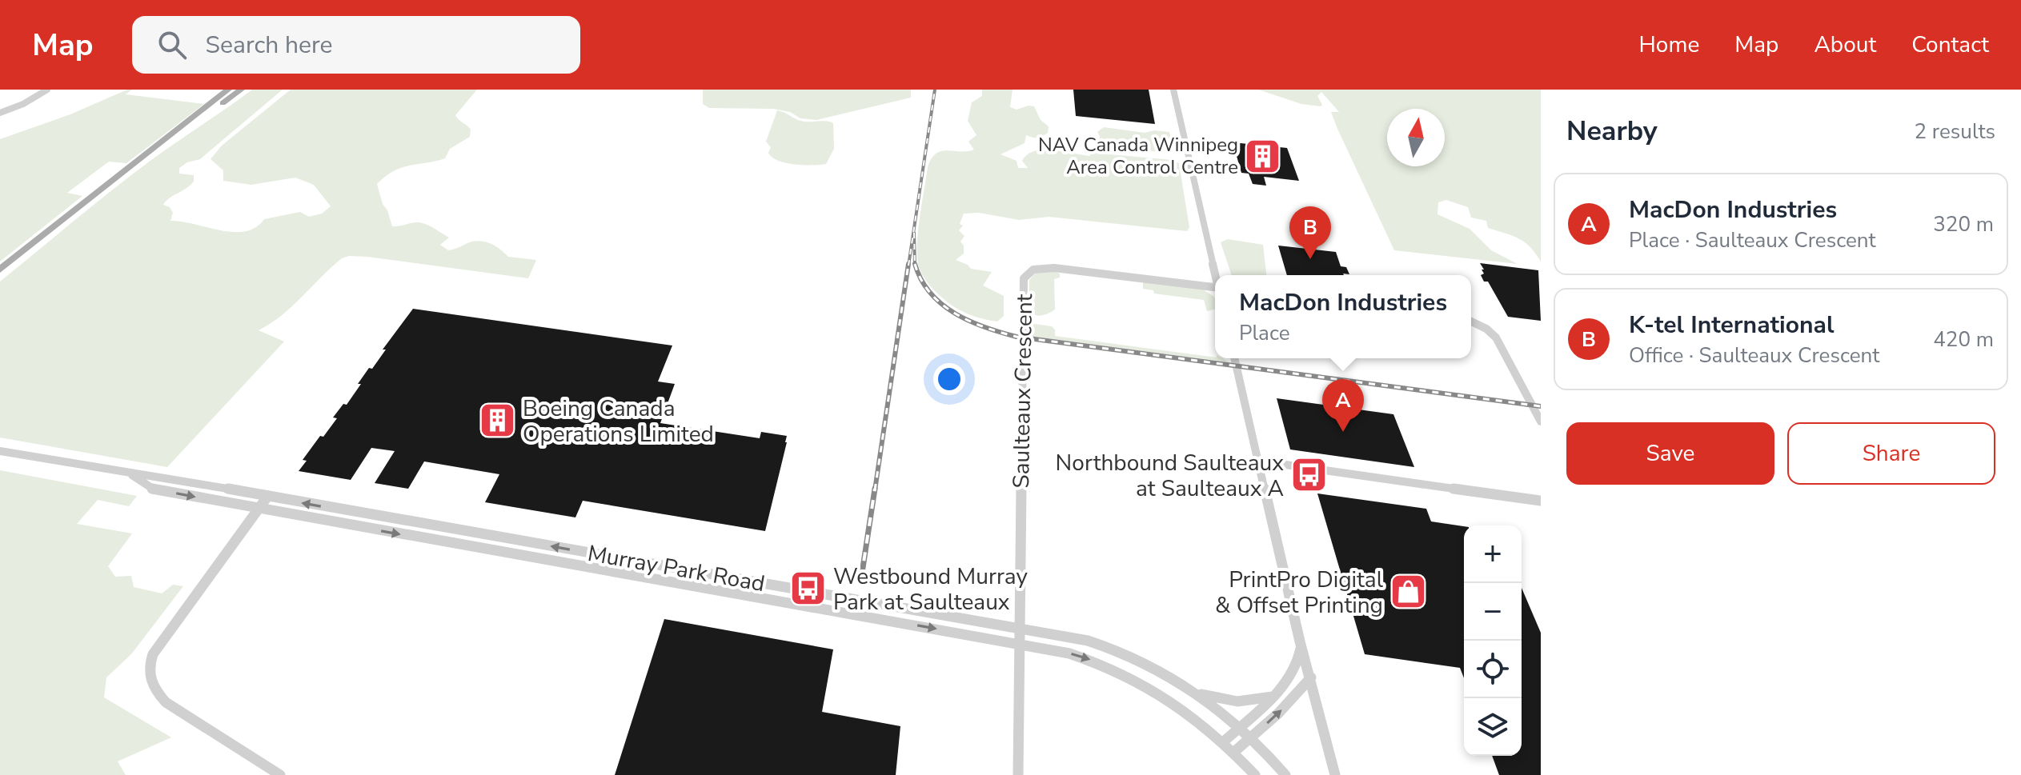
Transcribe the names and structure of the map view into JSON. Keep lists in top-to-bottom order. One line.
{"streets":{"street":["Saulteaux Crescent","Murray Park Road"]},"crossings":[["Saulteaux Crescent","Murray Park Road"]],"places":{"building":["NAV Canada Winnipeg Area Control Centre","Boeing Canada Operations Limited"],"bus stop":["Northbound Saulteaux at Saulteaux A","Westbound Murray Park at Saulteaux"],"shop":["PrintPro Digital & Offset Printing"]},"north":"top","page":{"header":"Map","search":"Search here","nav":["Home","Map","About","Contact"],"heading":["Nearby","2 results"],"list":[{"mark":"A","name":"MacDon Industries","note":"Place · Saulteaux Crescent","value":"320 m"},{"mark":"B","name":"K-tel International","note":"Office · Saulteaux Crescent","value":"420 m"}],"pins":["B","A"],"popup":["MacDon Industries","Place"],"buttons":["Save","Share"],"map_buttons":["+","−"]}}
